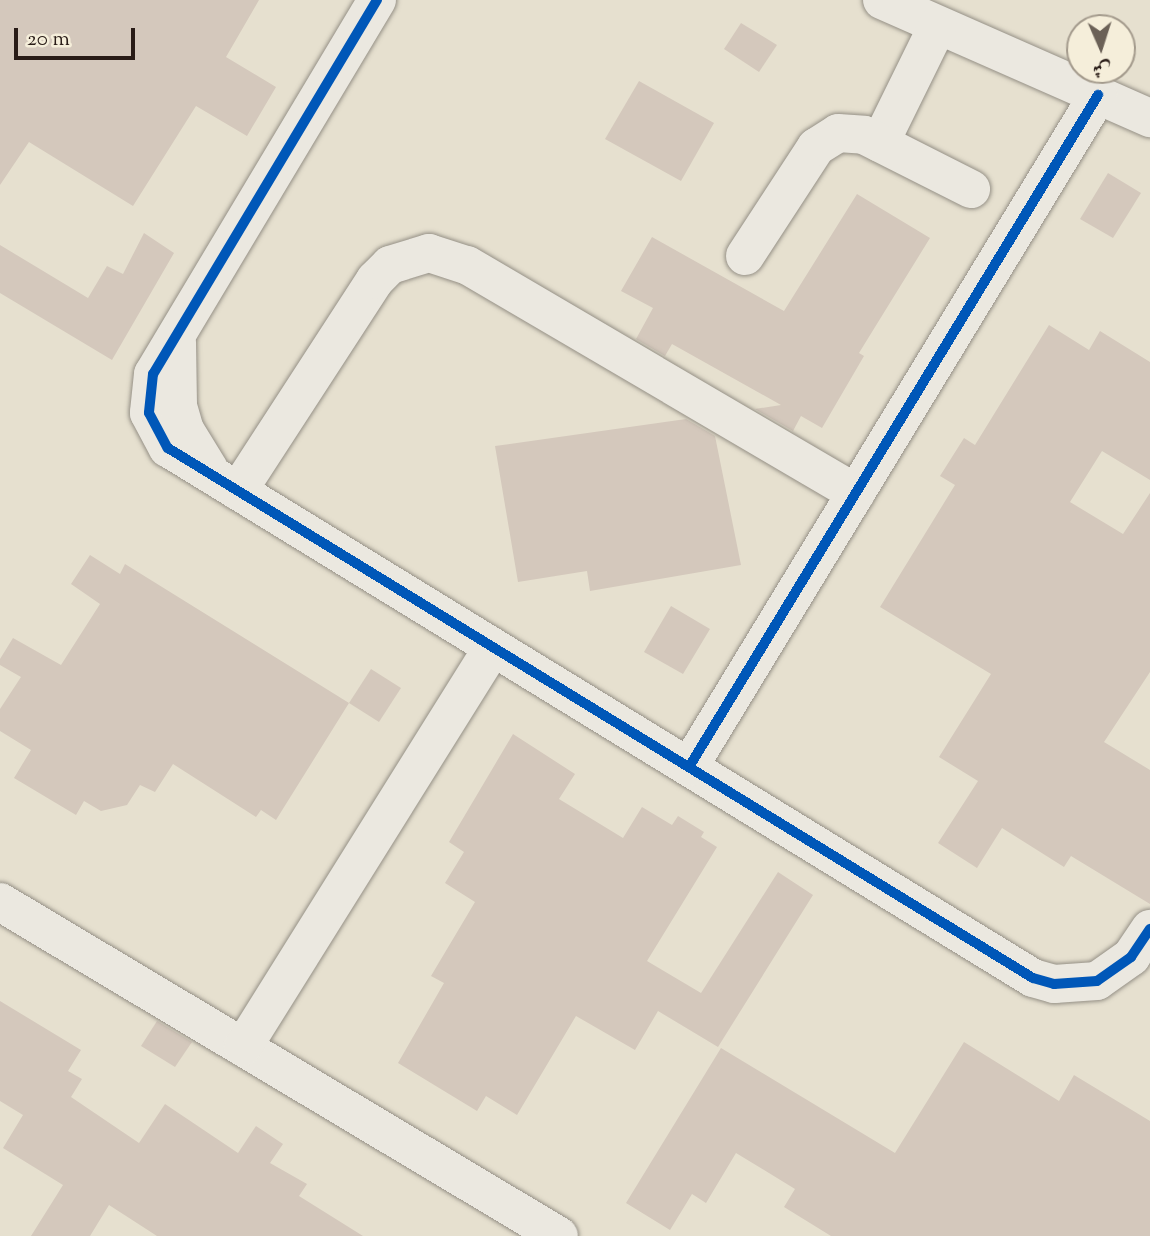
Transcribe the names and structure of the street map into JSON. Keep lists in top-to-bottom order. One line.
{"scale_bar":"20 m","north":"bottom"}
